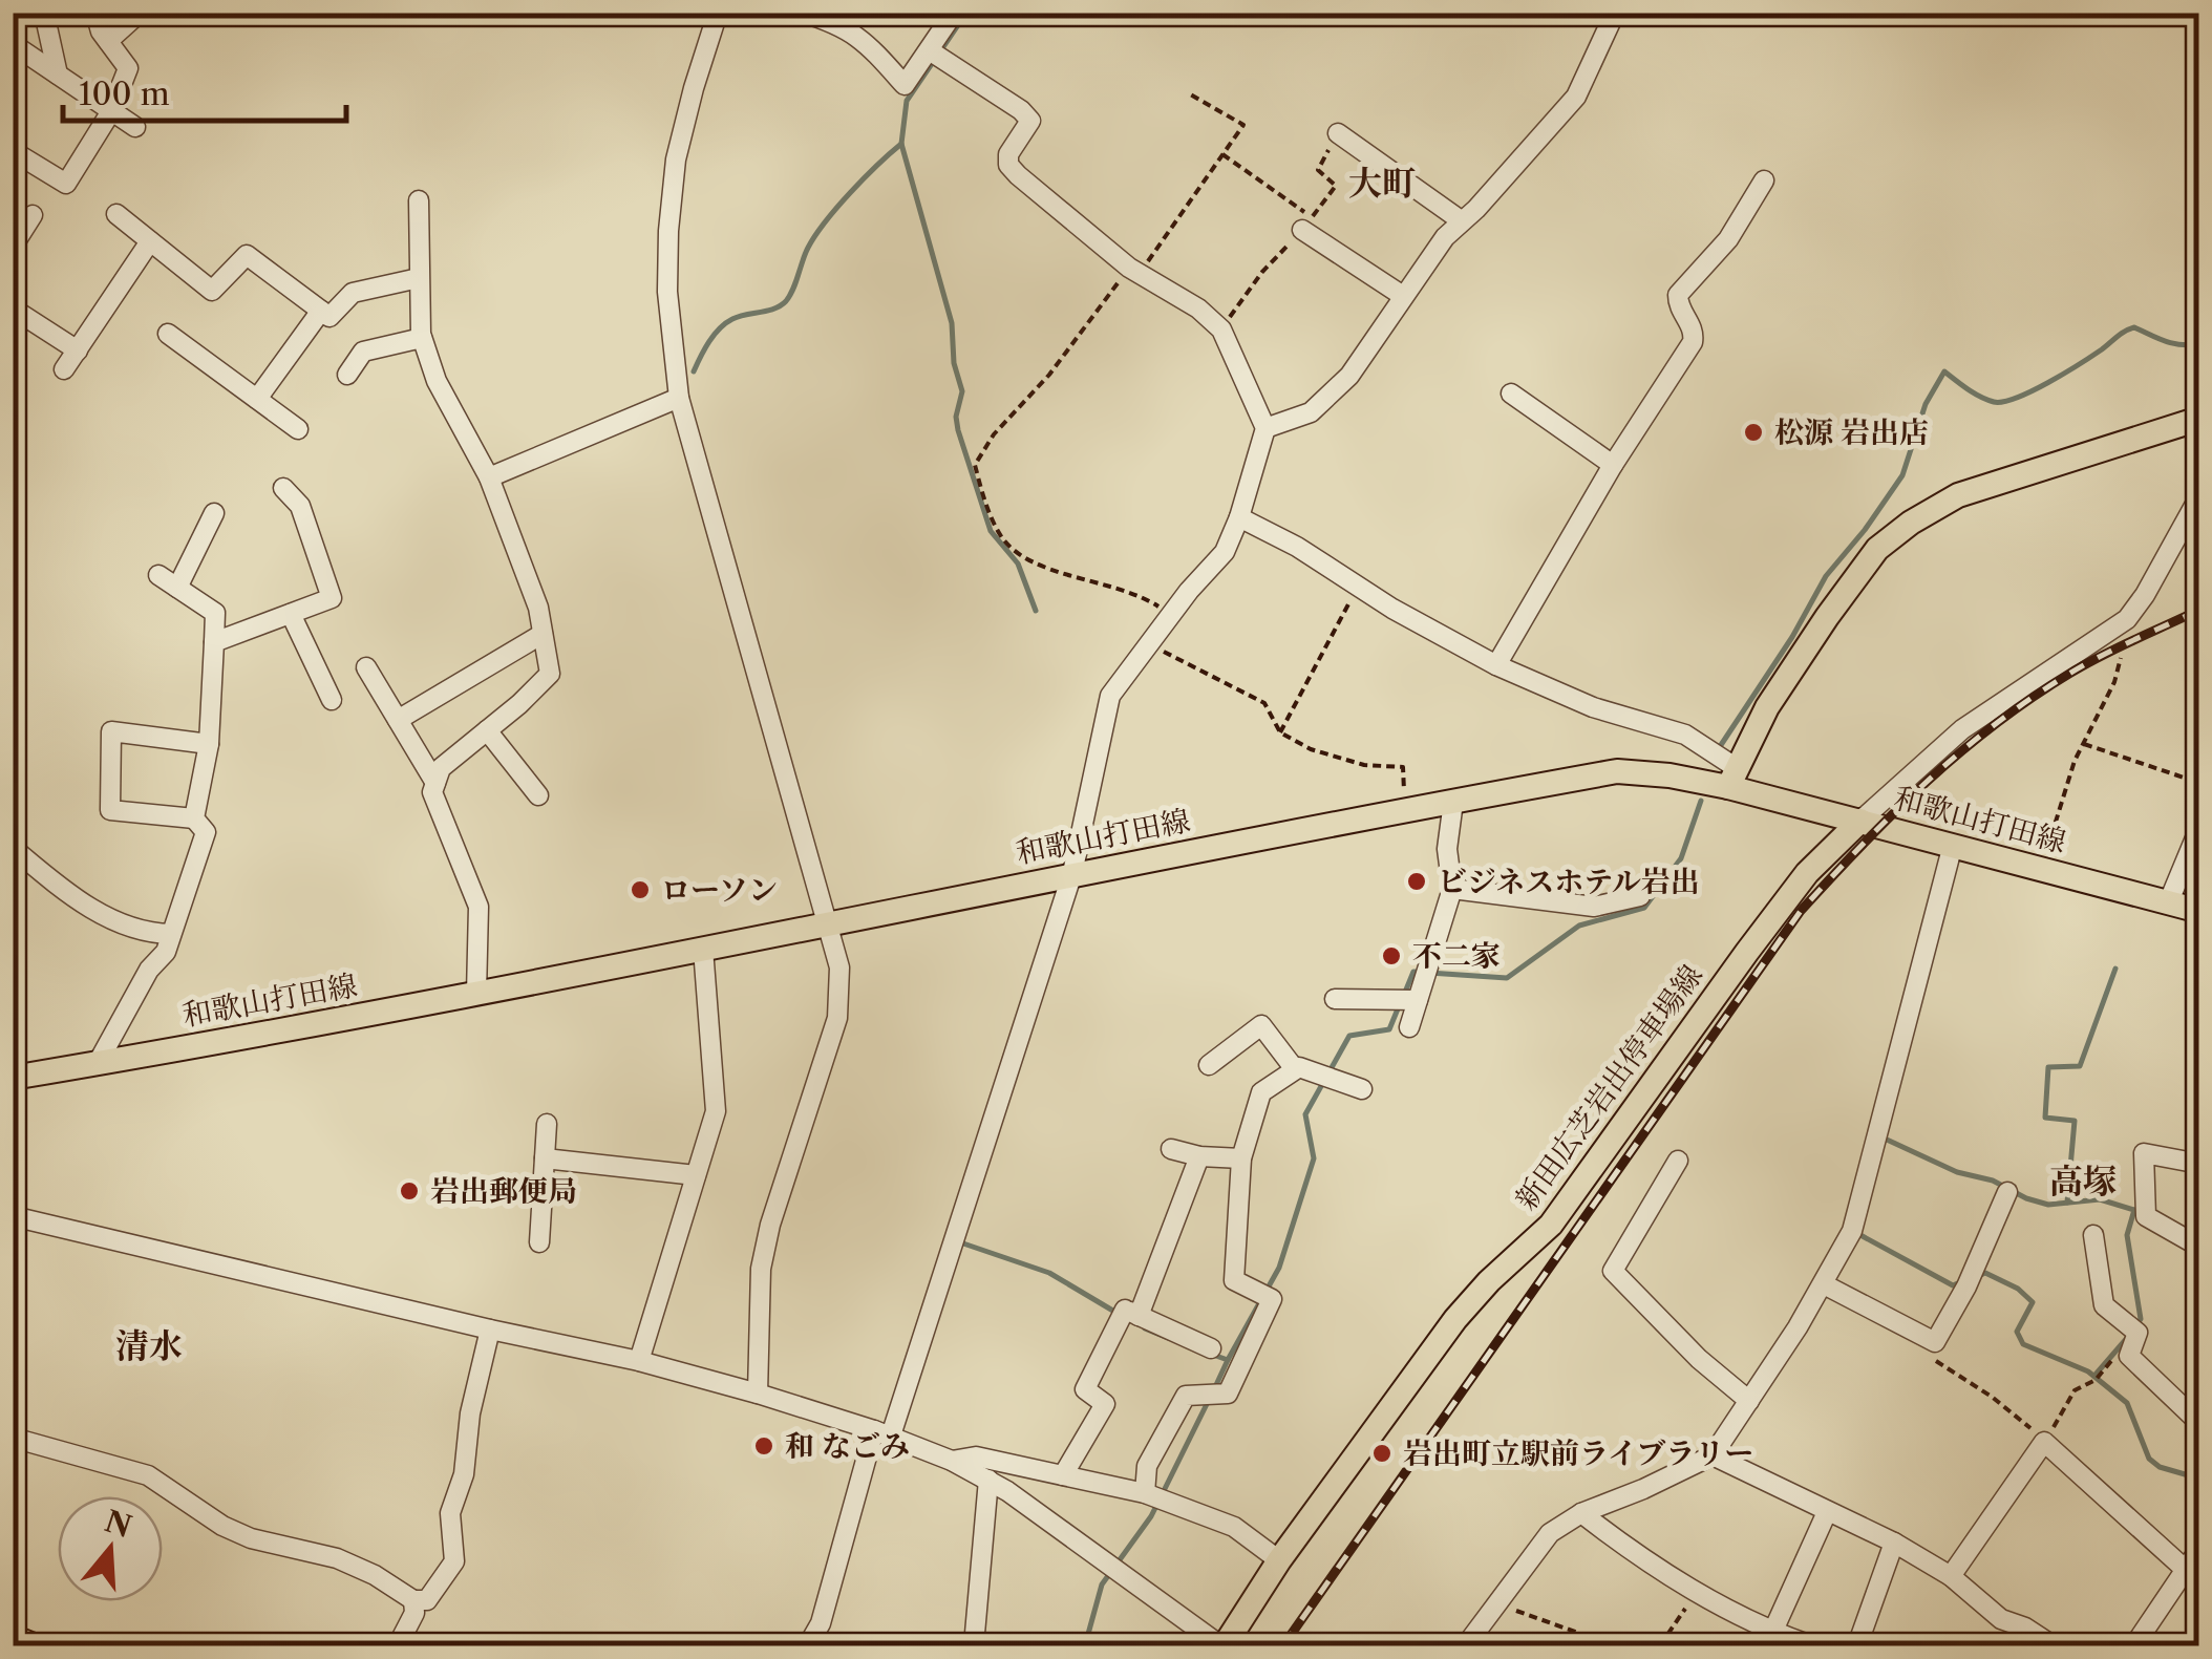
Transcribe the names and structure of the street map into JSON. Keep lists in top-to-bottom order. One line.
{"streets":{"main road":["和歌山打田線","新田広芝岩出停車場線"]},"crossings":[["和歌山打田線","新田広芝岩出停車場線"]],"districts":["大町","高塚","清水"],"places":["松源 岩出店","ビジネスホテル岩出","ローソン","不二家","岩出郵便局","和 なごみ","岩出町立駅前ライブラリー"],"scale_bar":"100 m","north":"top"}
